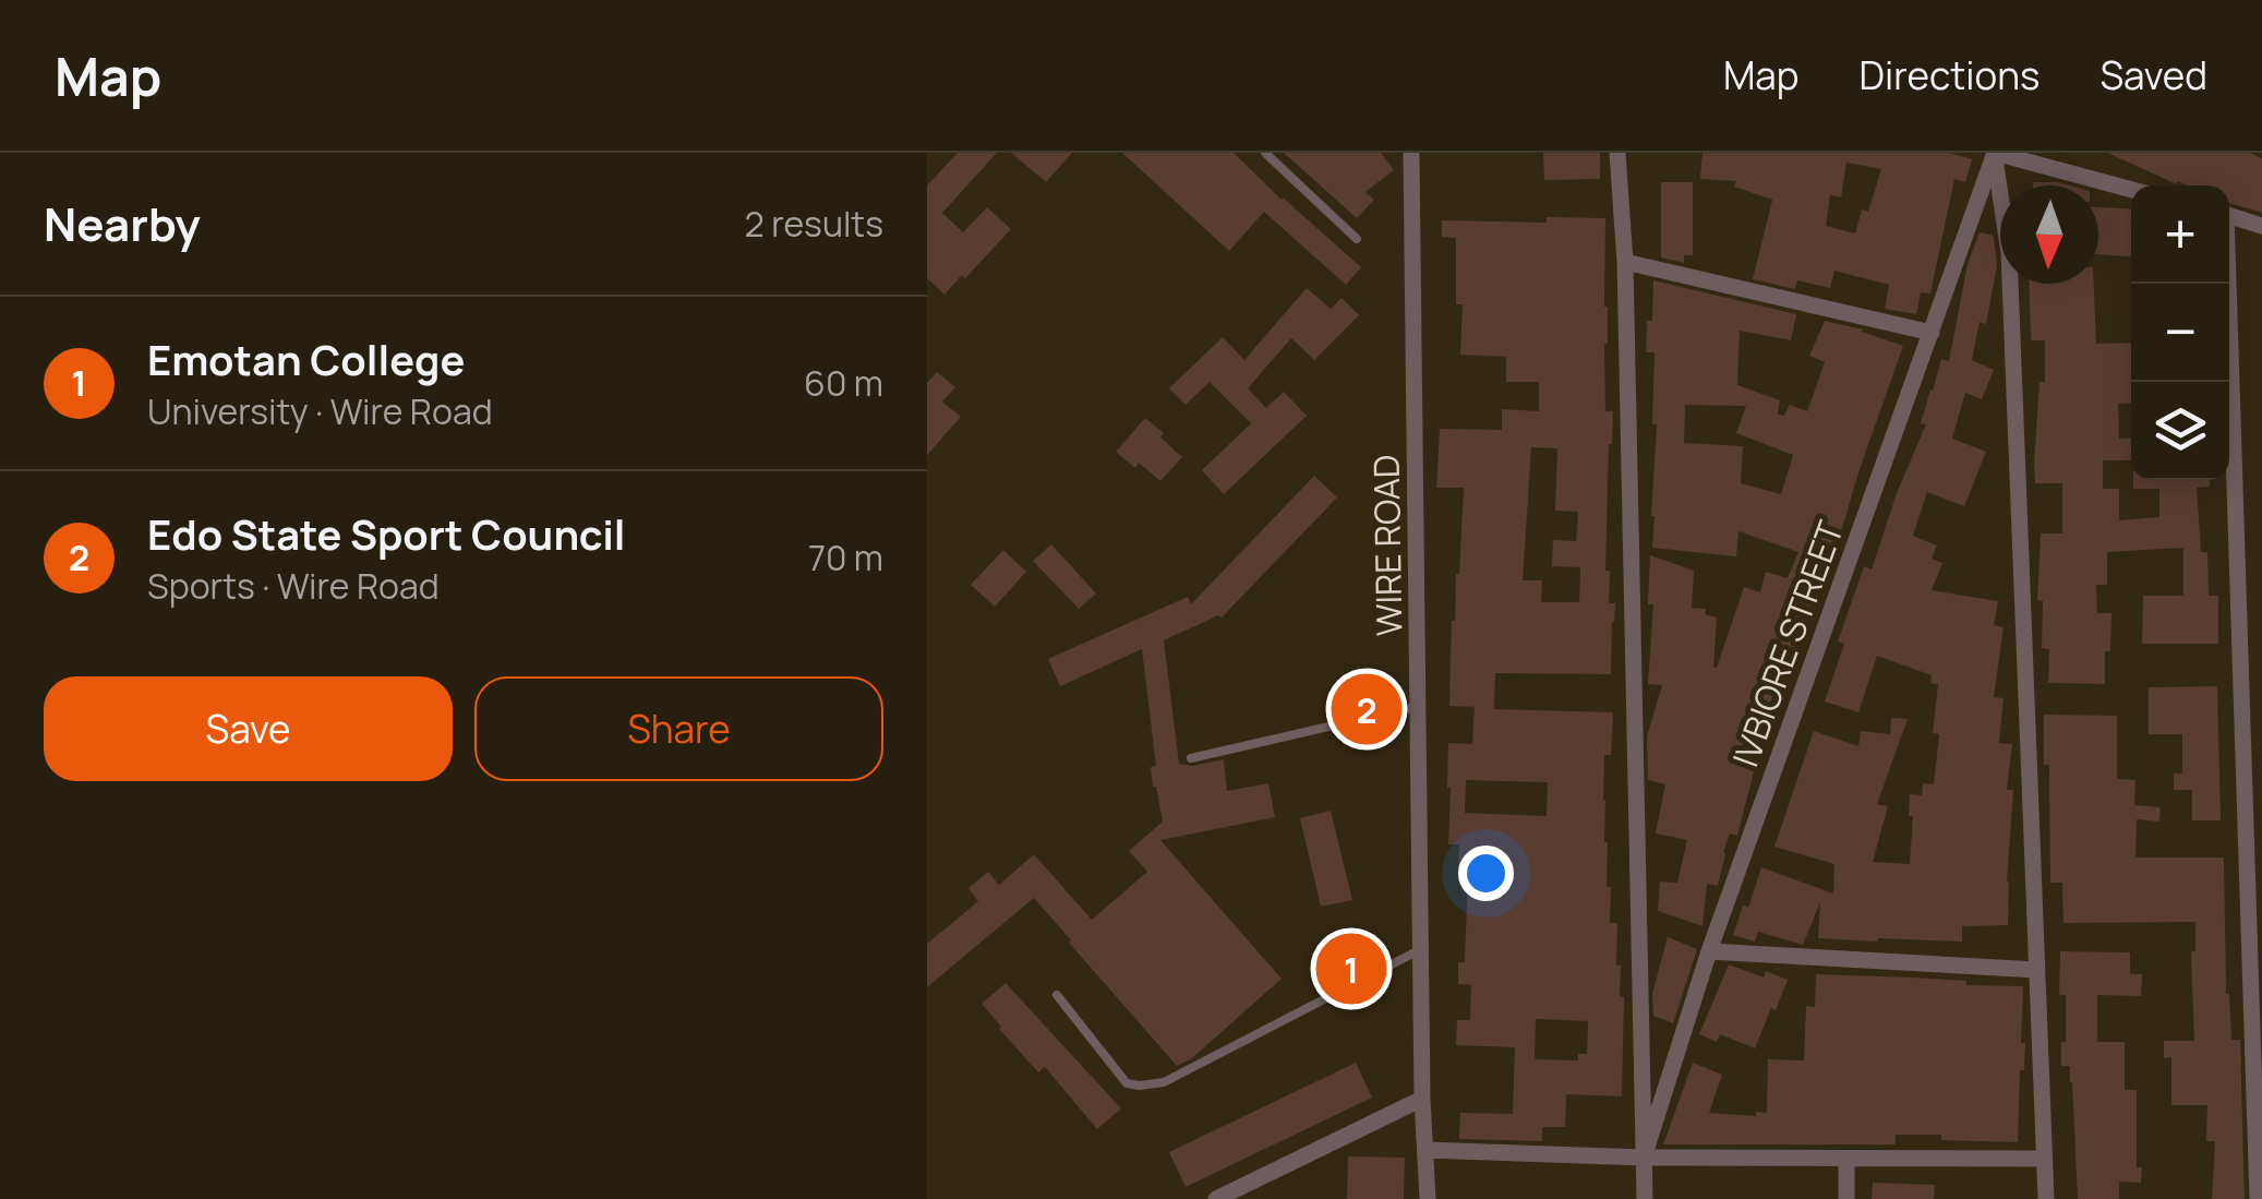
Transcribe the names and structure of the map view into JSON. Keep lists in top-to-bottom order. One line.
{"streets":{"street":["WIRE ROAD","IVBIORE STREET"]},"north":"bottom","page":{"header":"Map","nav":["Map","Directions","Saved"],"heading":["Nearby","2 results"],"map_buttons":["+","−"],"list":[{"mark":"1","name":"Emotan College","note":"University · Wire Road","value":"60 m"},{"mark":"2","name":"Edo State Sport Council","note":"Sports · Wire Road","value":"70 m"}],"buttons":["Save","Share"],"pins":["2","1"]}}
